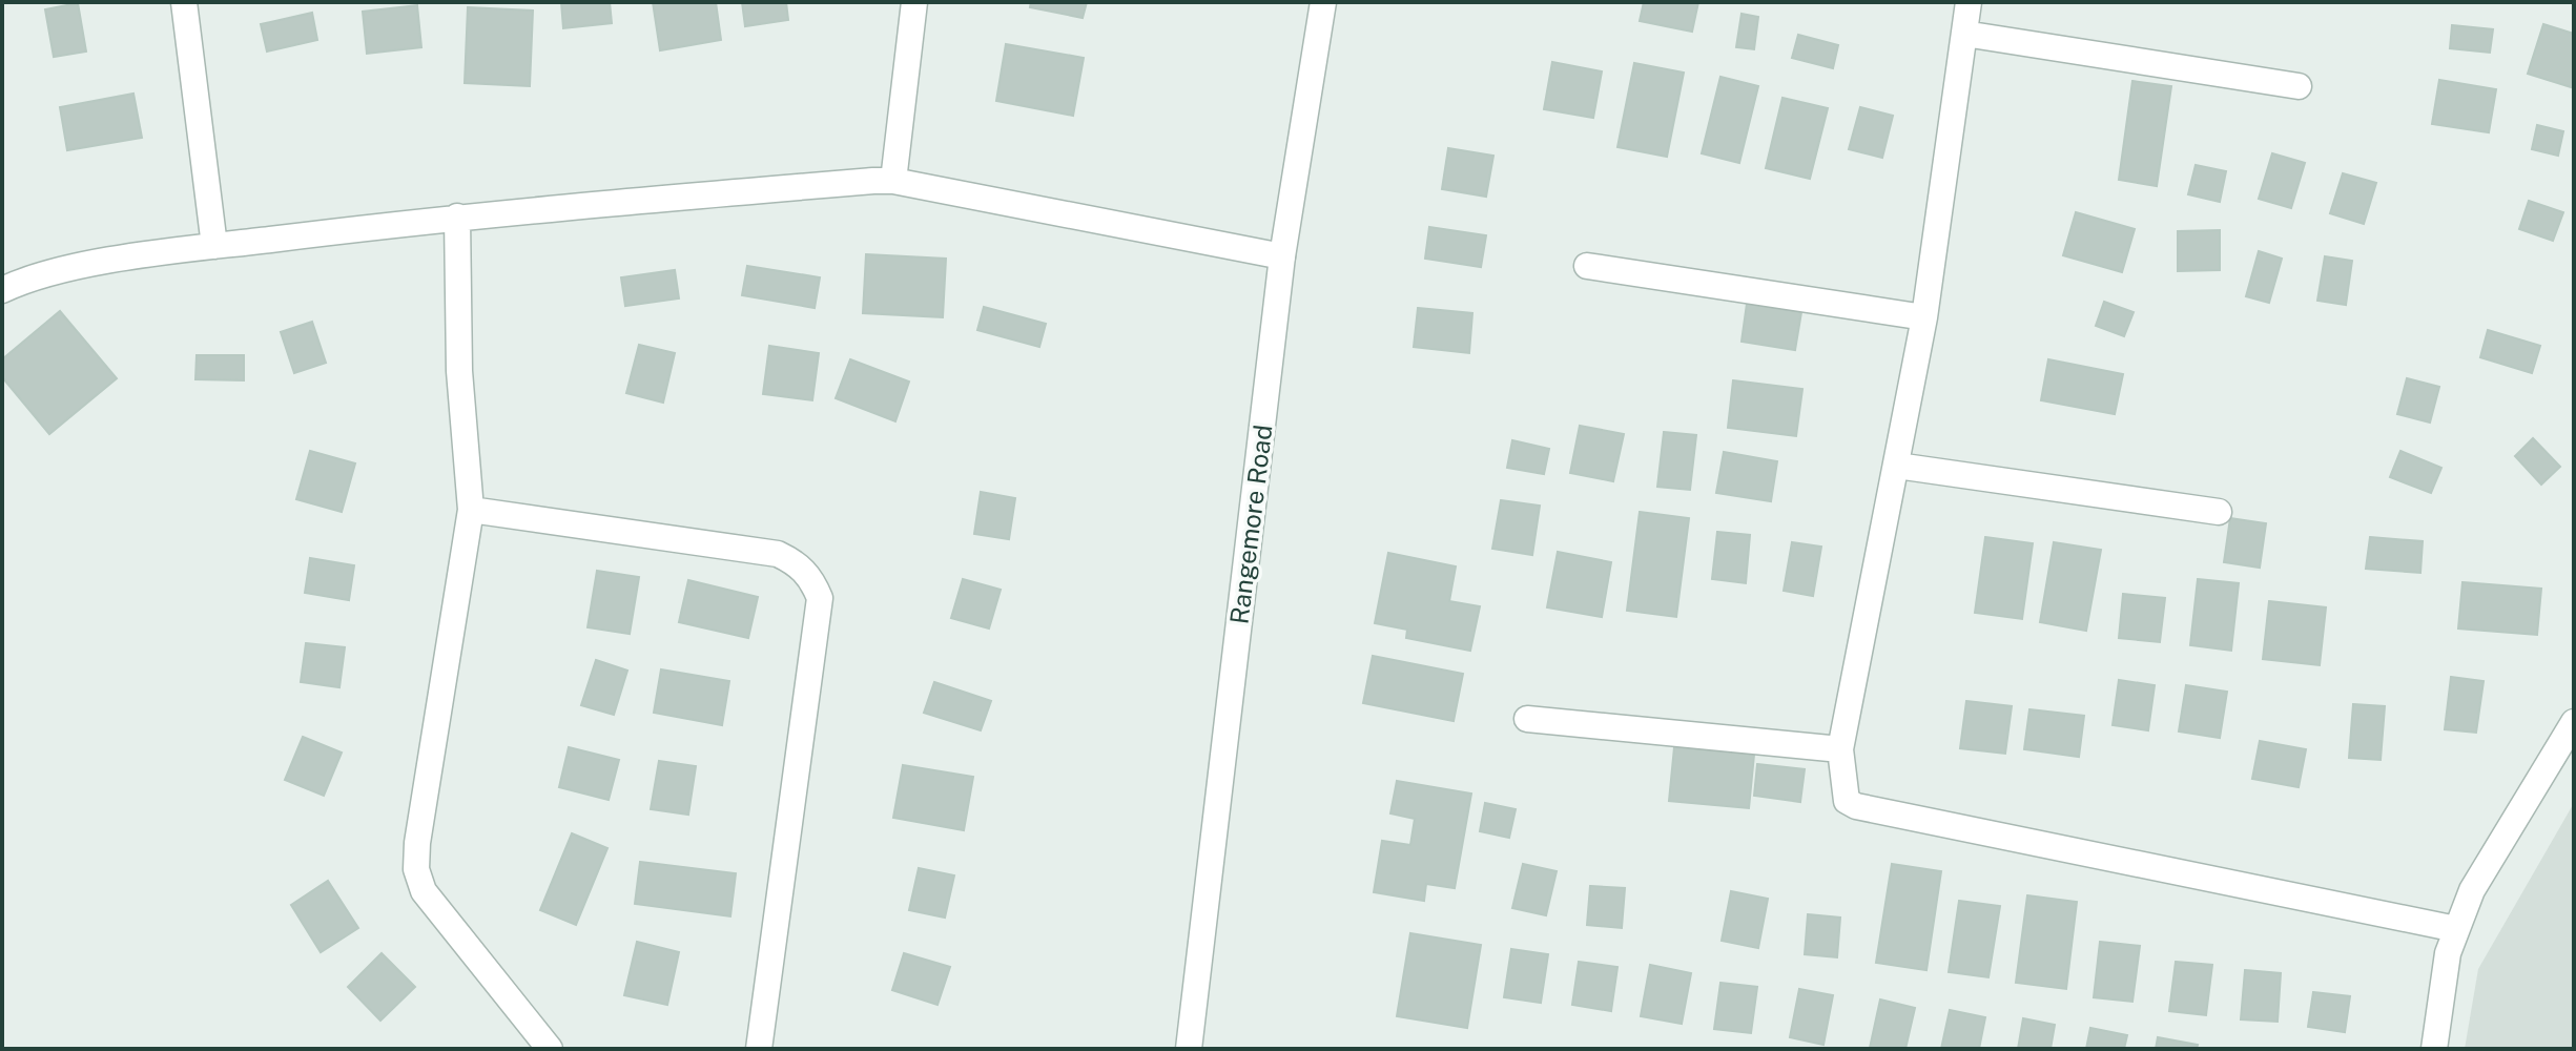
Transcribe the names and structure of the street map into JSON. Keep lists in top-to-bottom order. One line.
{"streets":{"street":["Rangemore Road"]}}
